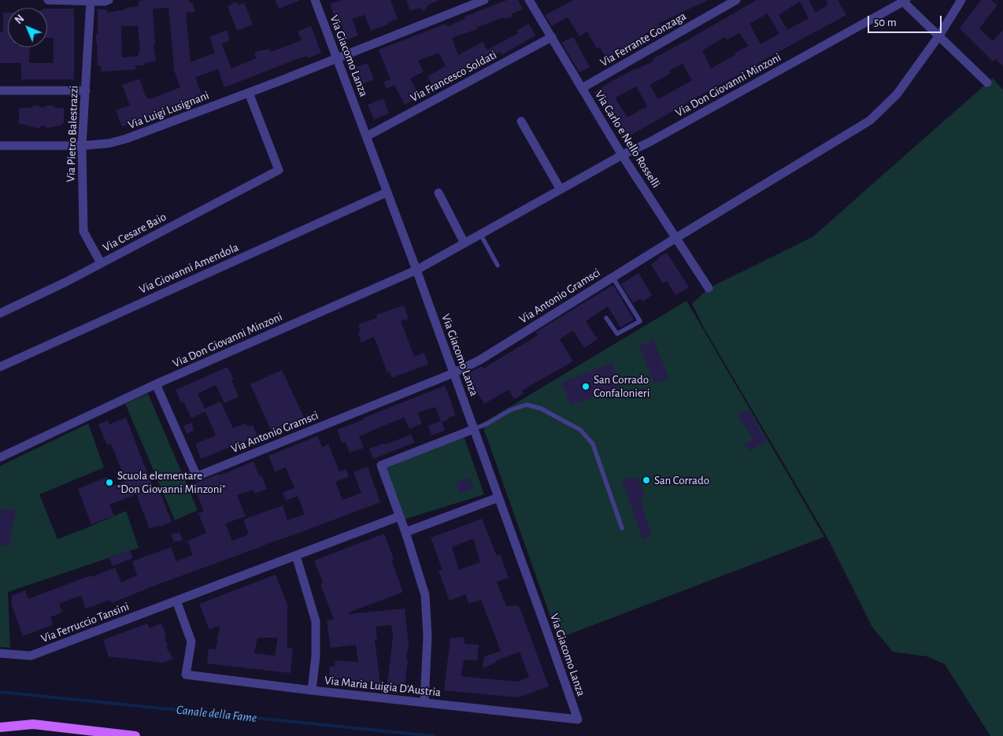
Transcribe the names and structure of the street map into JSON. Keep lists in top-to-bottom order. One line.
{"streets":{"street":["Via Ferrante Gonzaga","Via Giacomo Lanza","Via Francesco Soldati","Via Don Giovanni Minzoni","Via Luigi Lusignani","Via Pietro Balestrazzi","Via Carlo e Nello Rosselli","Via Cesare Baio","Via Giovanni Amendola","Via Antonio Gramsci","Via Ferruccio Tansini","Via Maria Luigia D'Austria"]},"crossings":[["Via Ferrante Gonzaga","Via Carlo e Nello Rosselli"],["Via Giacomo Lanza","Via Francesco Soldati"],["Via Giacomo Lanza","Via Don Giovanni Minzoni"],["Via Giacomo Lanza","Via Luigi Lusignani"],["Via Giacomo Lanza","Via Giovanni Amendola"],["Via Giacomo Lanza","Via Antonio Gramsci"],["Via Giacomo Lanza","Via Maria Luigia D'Austria"],["Via Francesco Soldati","Via Carlo e Nello Rosselli"],["Via Don Giovanni Minzoni","Via Carlo e Nello Rosselli"],["Via Don Giovanni Minzoni","Via Antonio Gramsci"],["Via Luigi Lusignani","Via Pietro Balestrazzi"],["Via Luigi Lusignani","Via Cesare Baio"],["Via Pietro Balestrazzi","Via Cesare Baio"],["Via Carlo e Nello Rosselli","Via Antonio Gramsci"],["Via Ferruccio Tansini","Via Maria Luigia D'Austria"]],"water":["Canale della Fame"],"places":["San Corrado Confalonieri","San Corrado","Scuola elementare \"Don Giovanni Minzoni\""],"scale_bar":"50 m","north":"top left"}
